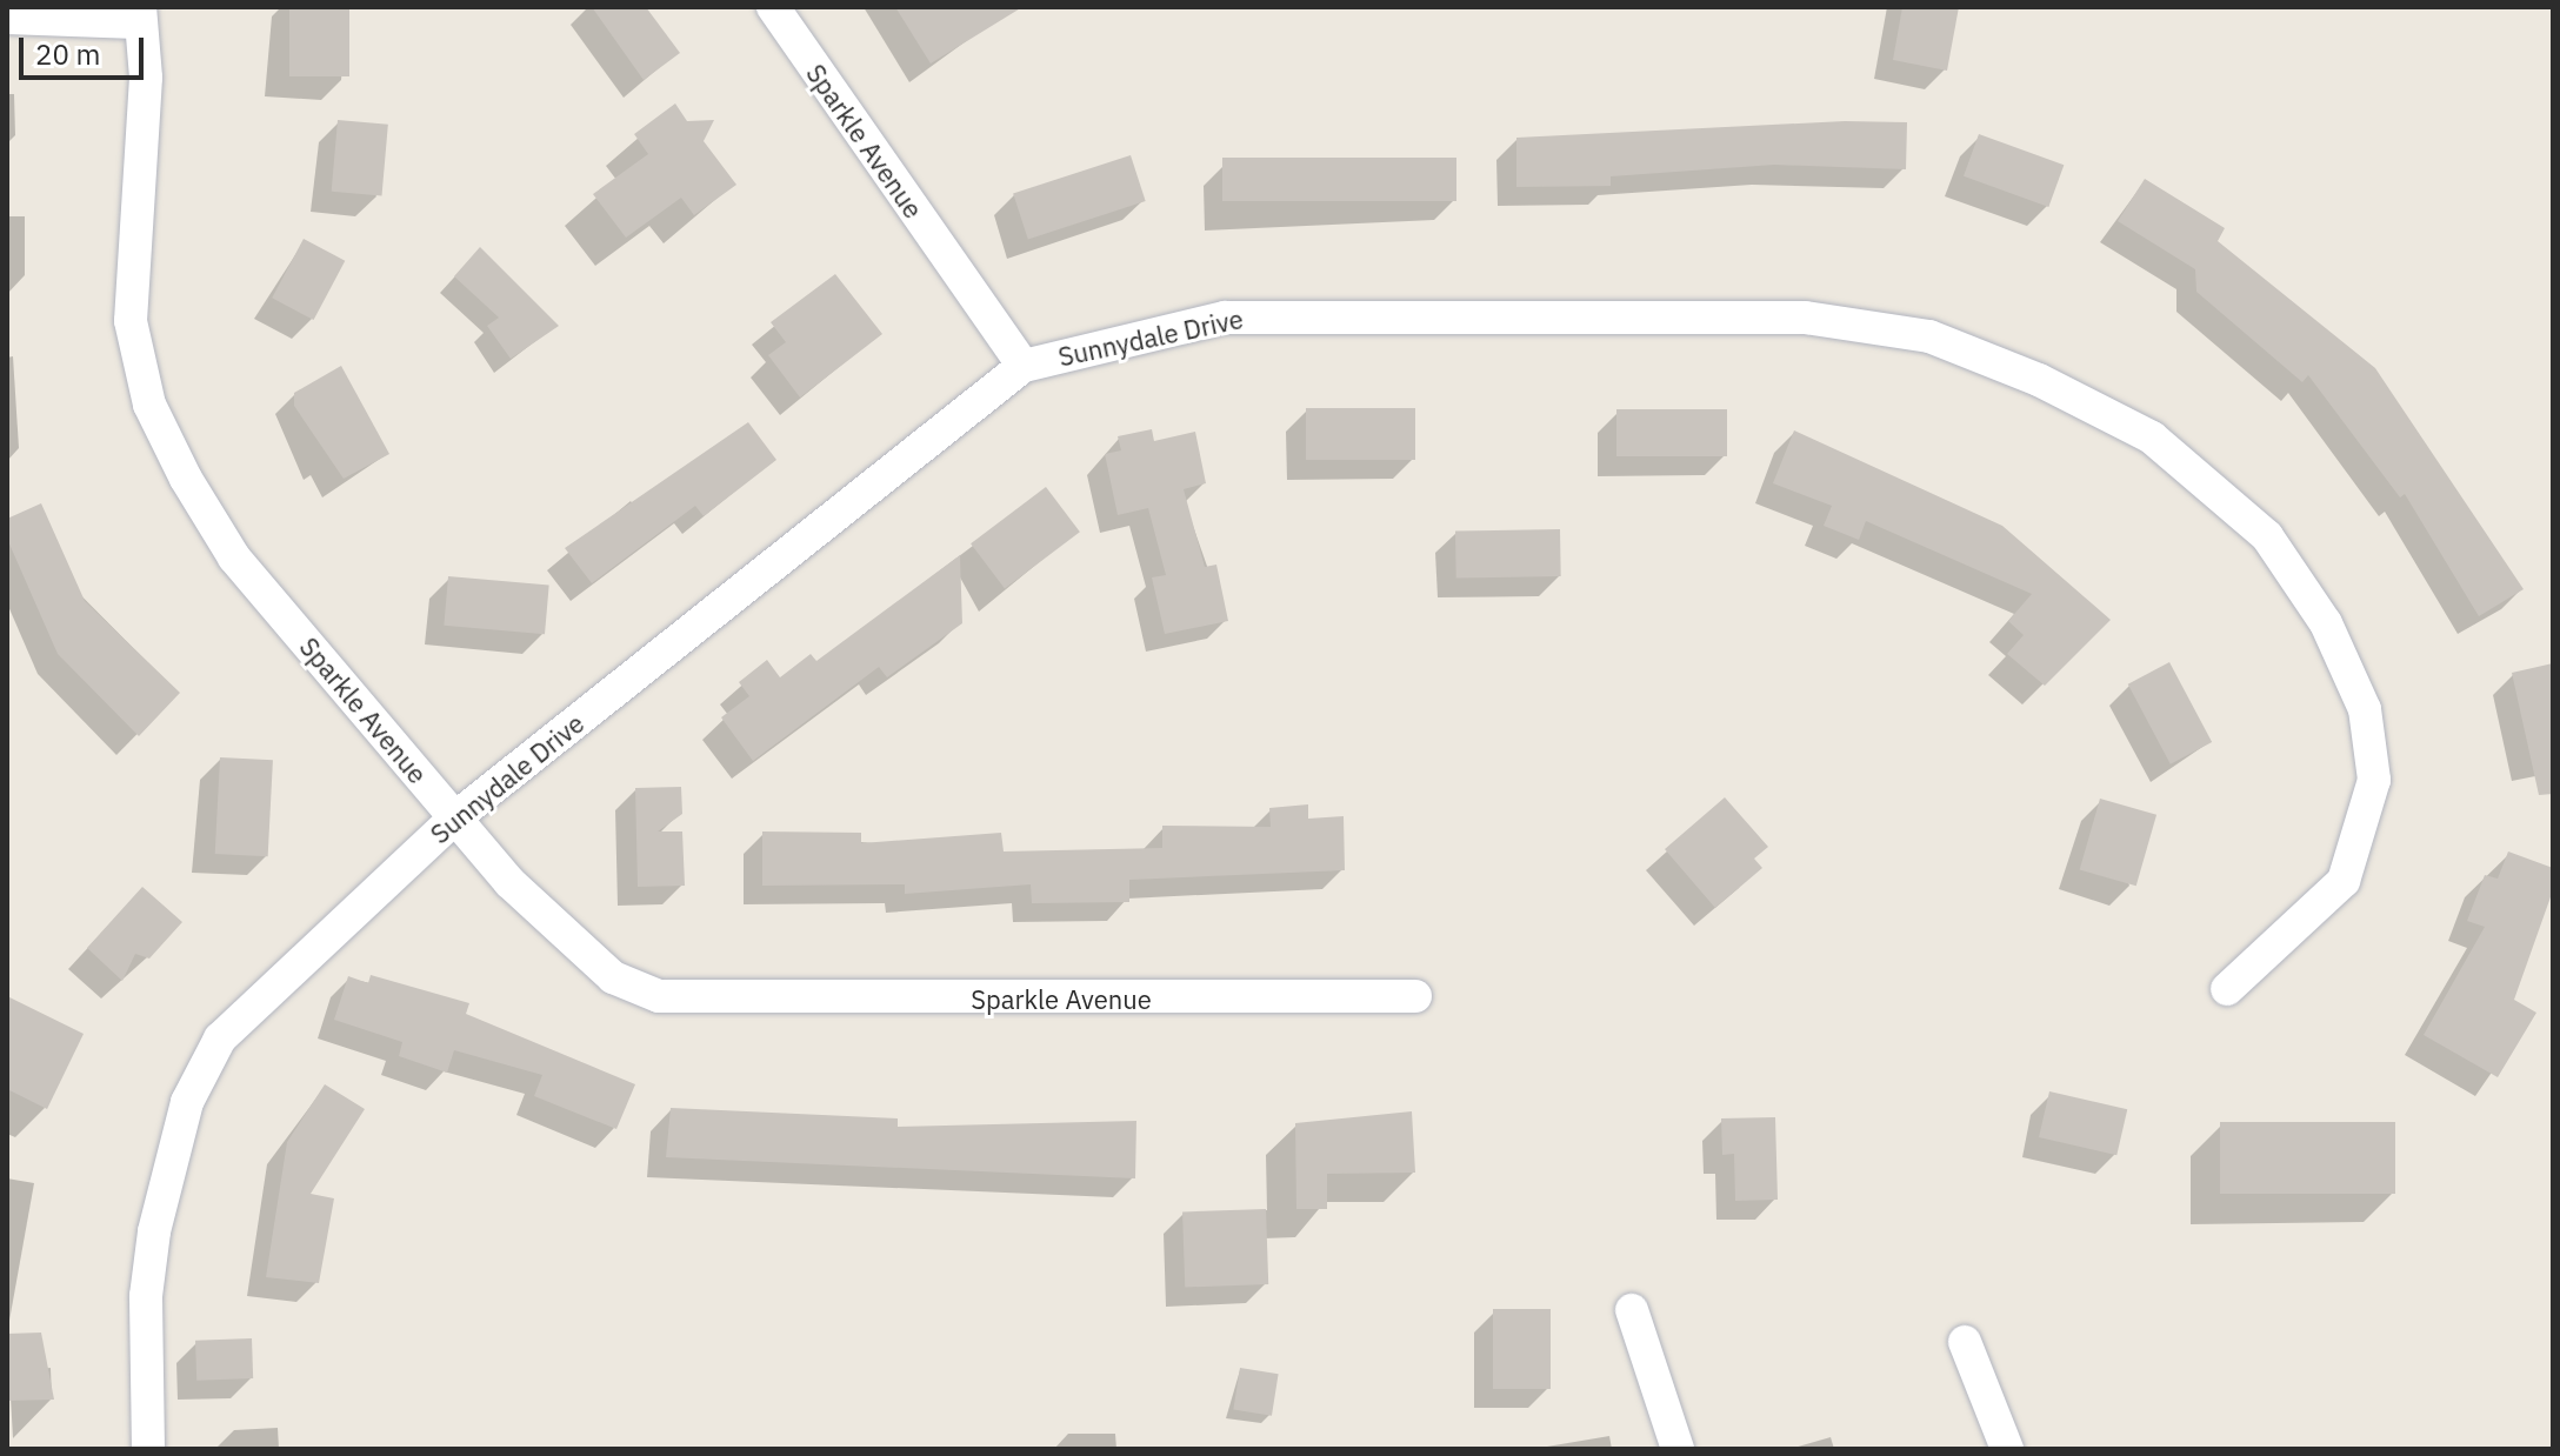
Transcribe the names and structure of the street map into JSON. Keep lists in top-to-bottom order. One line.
{"streets":{"street":["Sparkle Avenue","Sunnydale Drive"]},"crossings":[["Sparkle Avenue","Sunnydale Drive"]],"scale_bar":"20 m"}
